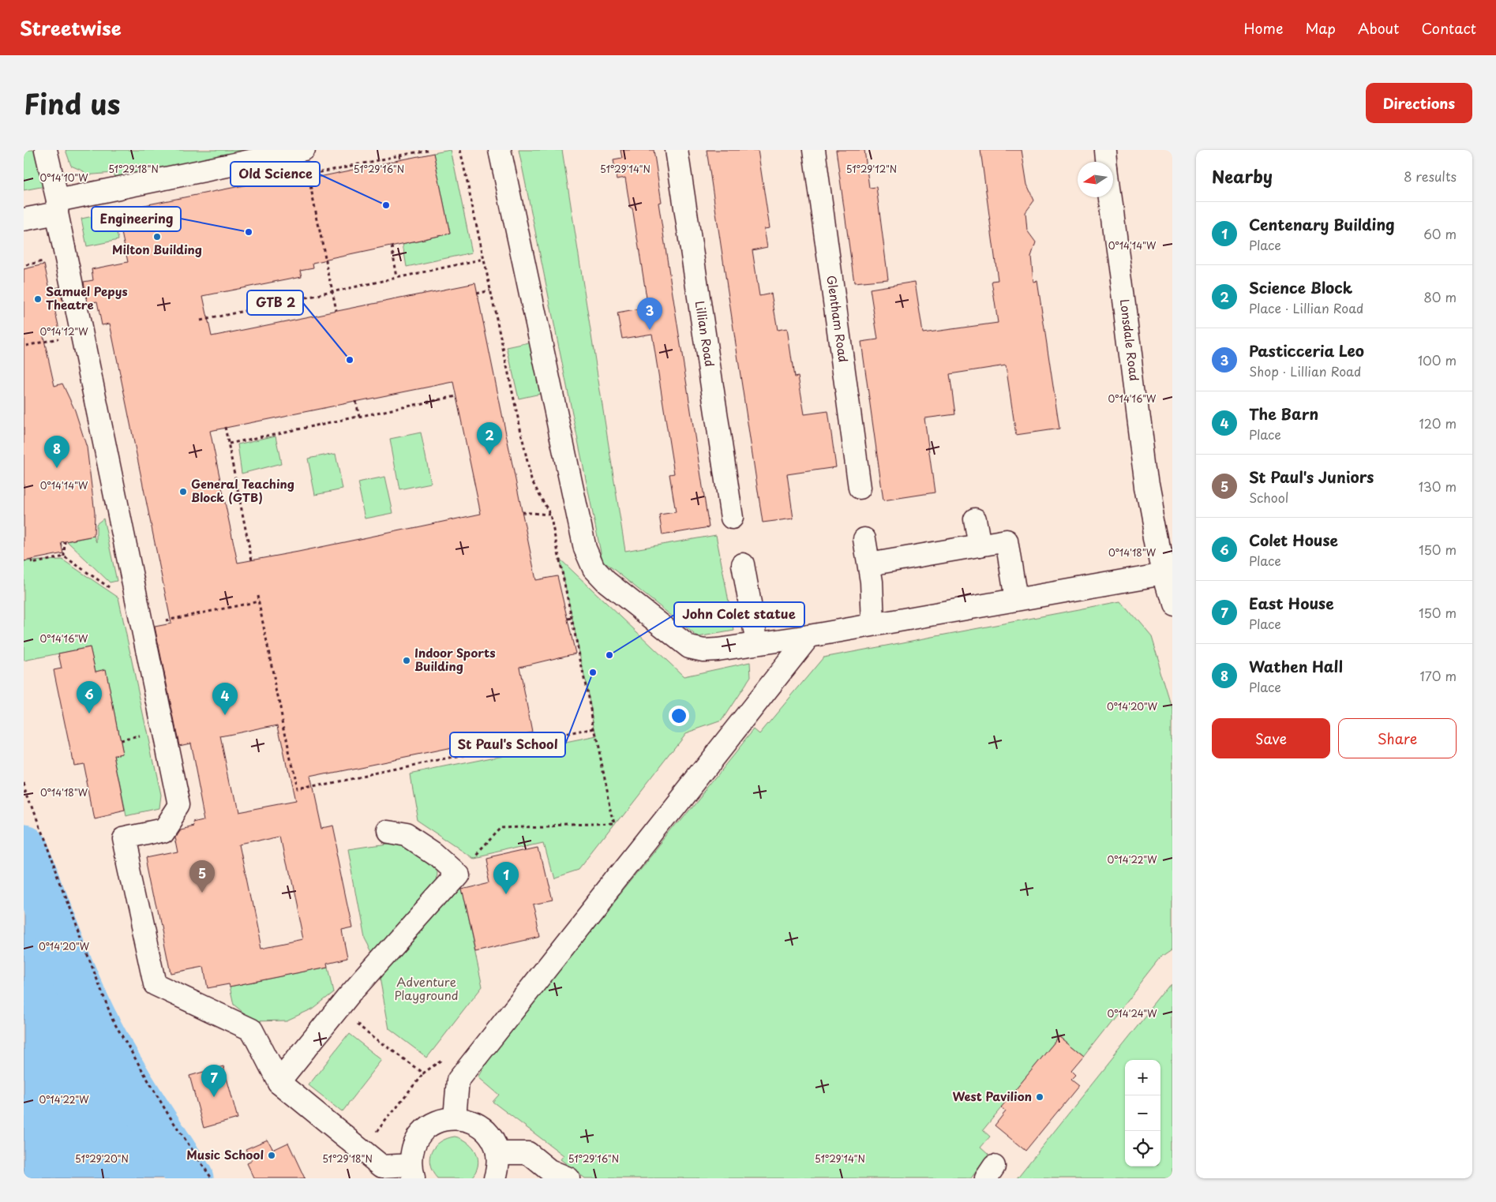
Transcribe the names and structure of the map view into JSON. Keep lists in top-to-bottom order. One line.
{"streets":{"street":["Glentham Road","Lillian Road","Lonsdale Road"]},"parks":["Adventure Playground"],"places":["Old Science","Engineering","Milton Building","Samuel Pepys Theatre","GTB 2","General Teaching Block (GTB)","John Colet statue","Indoor Sports Building","St Paul's School","West Pavilion","Music School"],"north":"left","page":{"header":"Streetwise","nav":["Home","Map","About","Contact"],"title":"Find us","buttons":["Directions",["Save","Share"]],"heading":["Nearby","8 results"],"list":[{"mark":"1","name":"Centenary Building","note":"Place","value":"60 m"},{"mark":"2","name":"Science Block","note":"Place · Lillian Road","value":"80 m"},{"mark":"3","name":"Pasticceria Leo","note":"Shop · Lillian Road","value":"100 m"},{"mark":"4","name":"The Barn","note":"Place","value":"120 m"},{"mark":"5","name":"St Paul's Juniors","note":"School","value":"130 m"},{"mark":"6","name":"Colet House","note":"Place","value":"150 m"},{"mark":"7","name":"East House","note":"Place","value":"150 m"},{"mark":"8","name":"Wathen Hall","note":"Place","value":"170 m"}],"pins":["3","2","8","6","4","5","1","7"],"map_buttons":["+","−"]},"coordinates":["51°29'18\"N","51°29'16\"N","51°29'14\"N","51°29'12\"N","0°14'10\"W","0°14'14\"W","0°14'12\"W","0°14'16\"W","0°14'18\"W","0°14'20\"W","0°14'22\"W","0°14'24\"W","51°29'20\"N"]}
